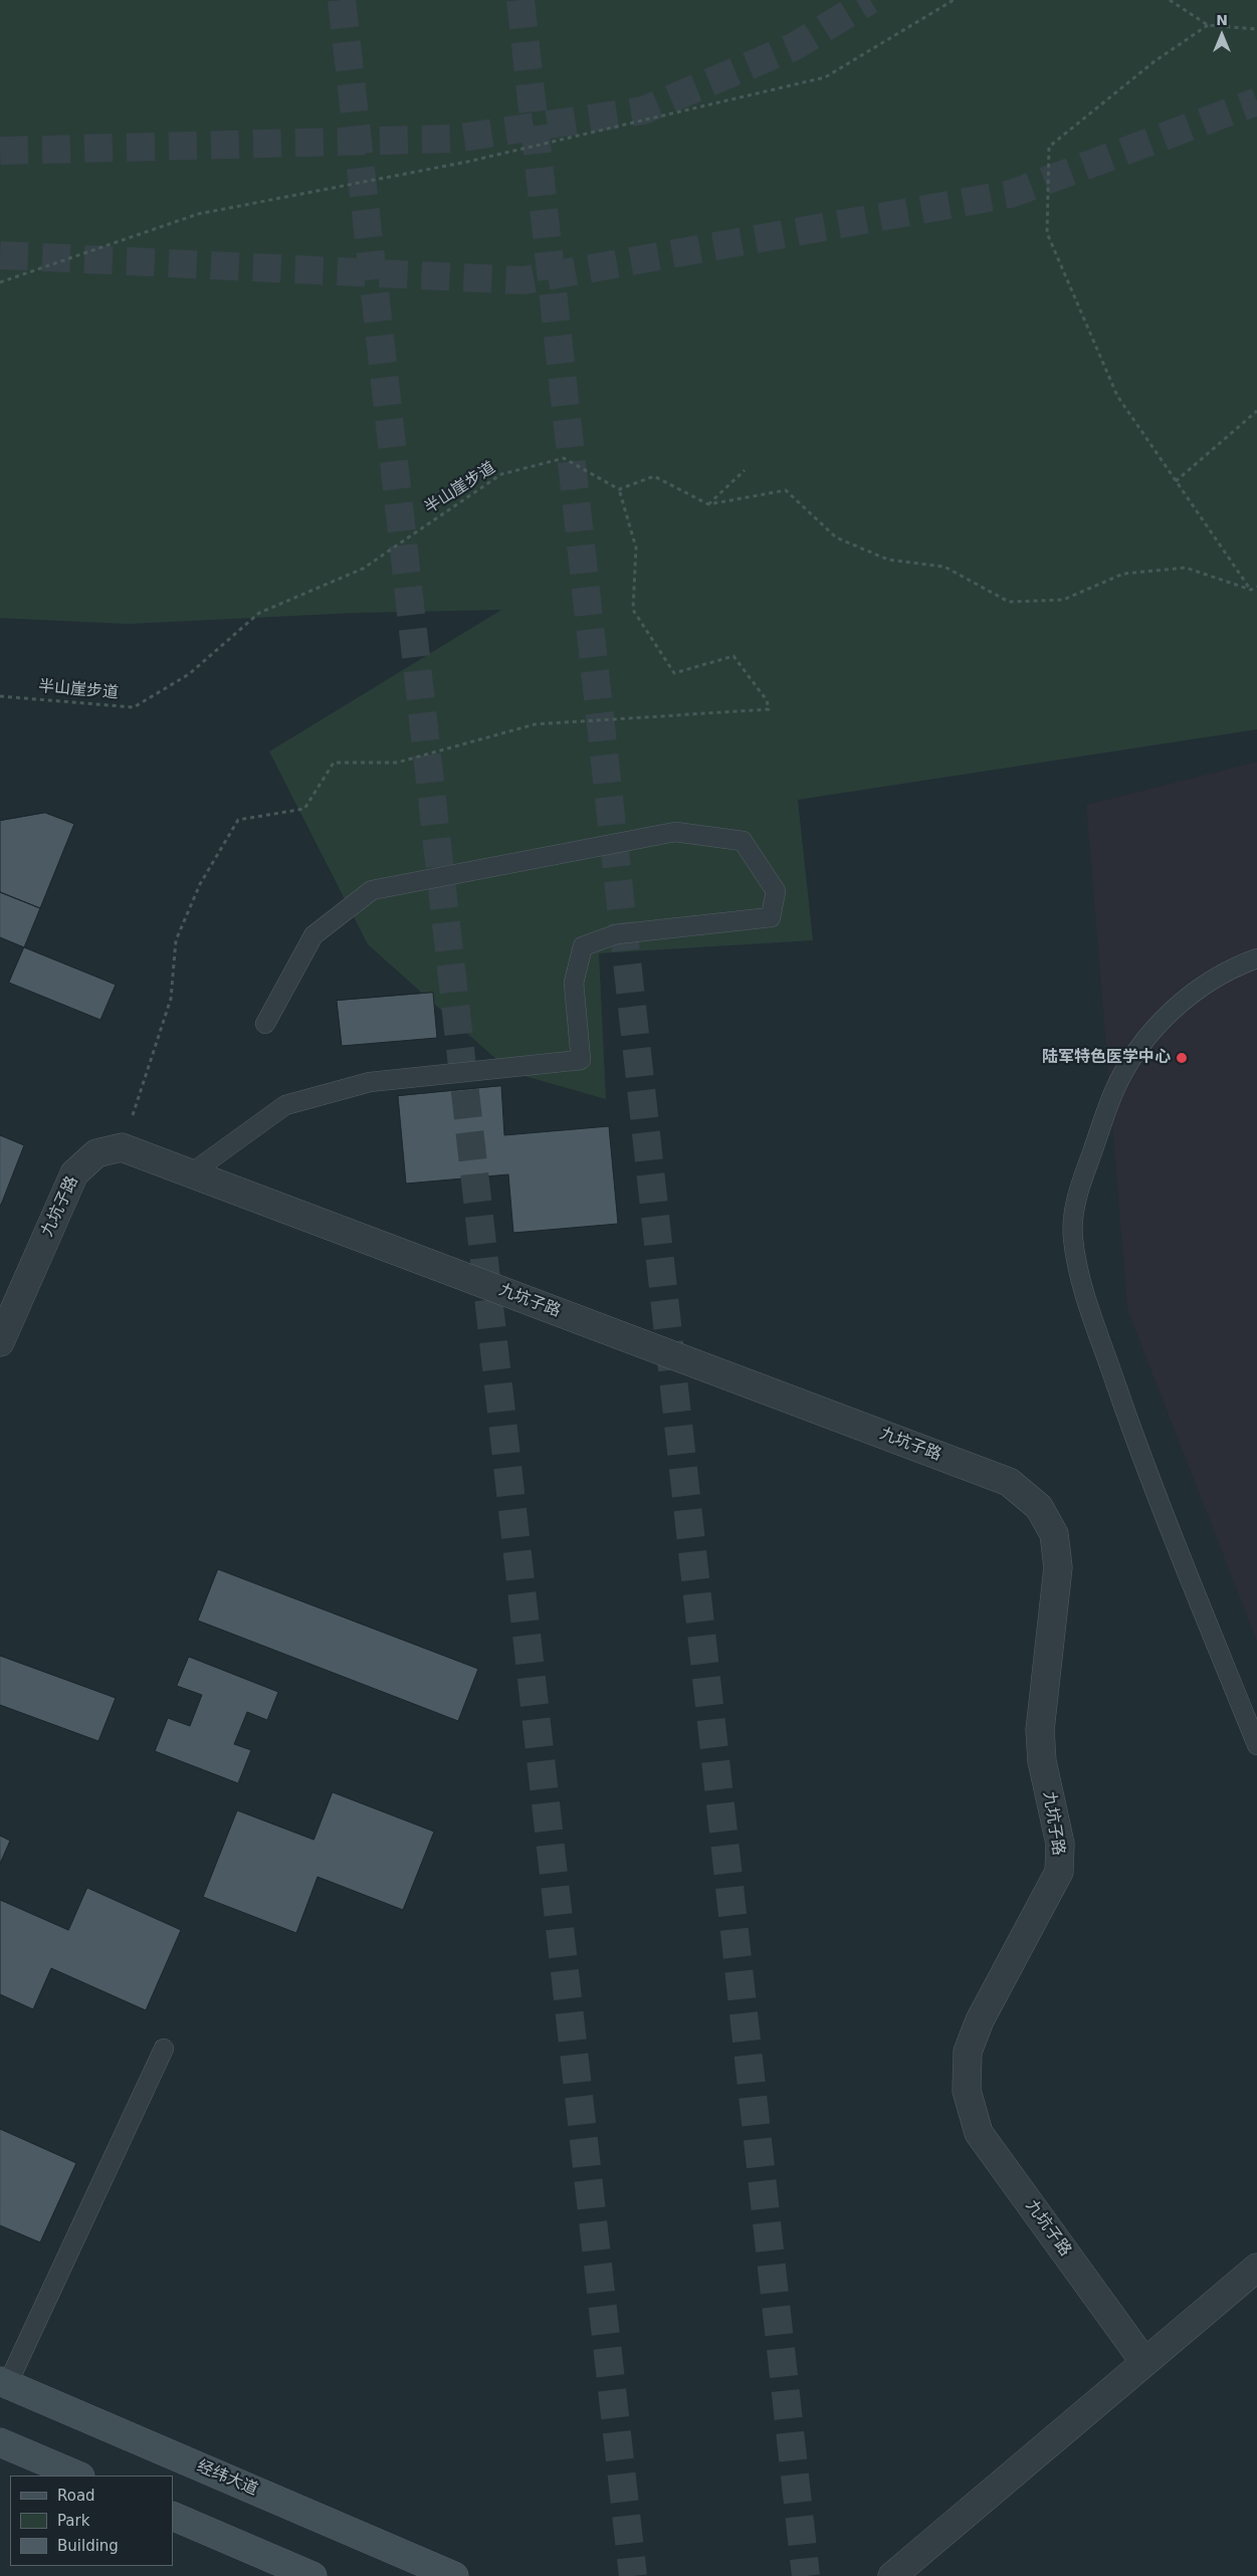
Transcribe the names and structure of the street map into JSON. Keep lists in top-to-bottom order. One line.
{"streets":{"main road":["经纬大道"],"street":["九坑子路"],"path":["半山崖步道"]},"places":["陆军特色医学中心"],"legend":["Road","Park","Building"],"north":"top"}
